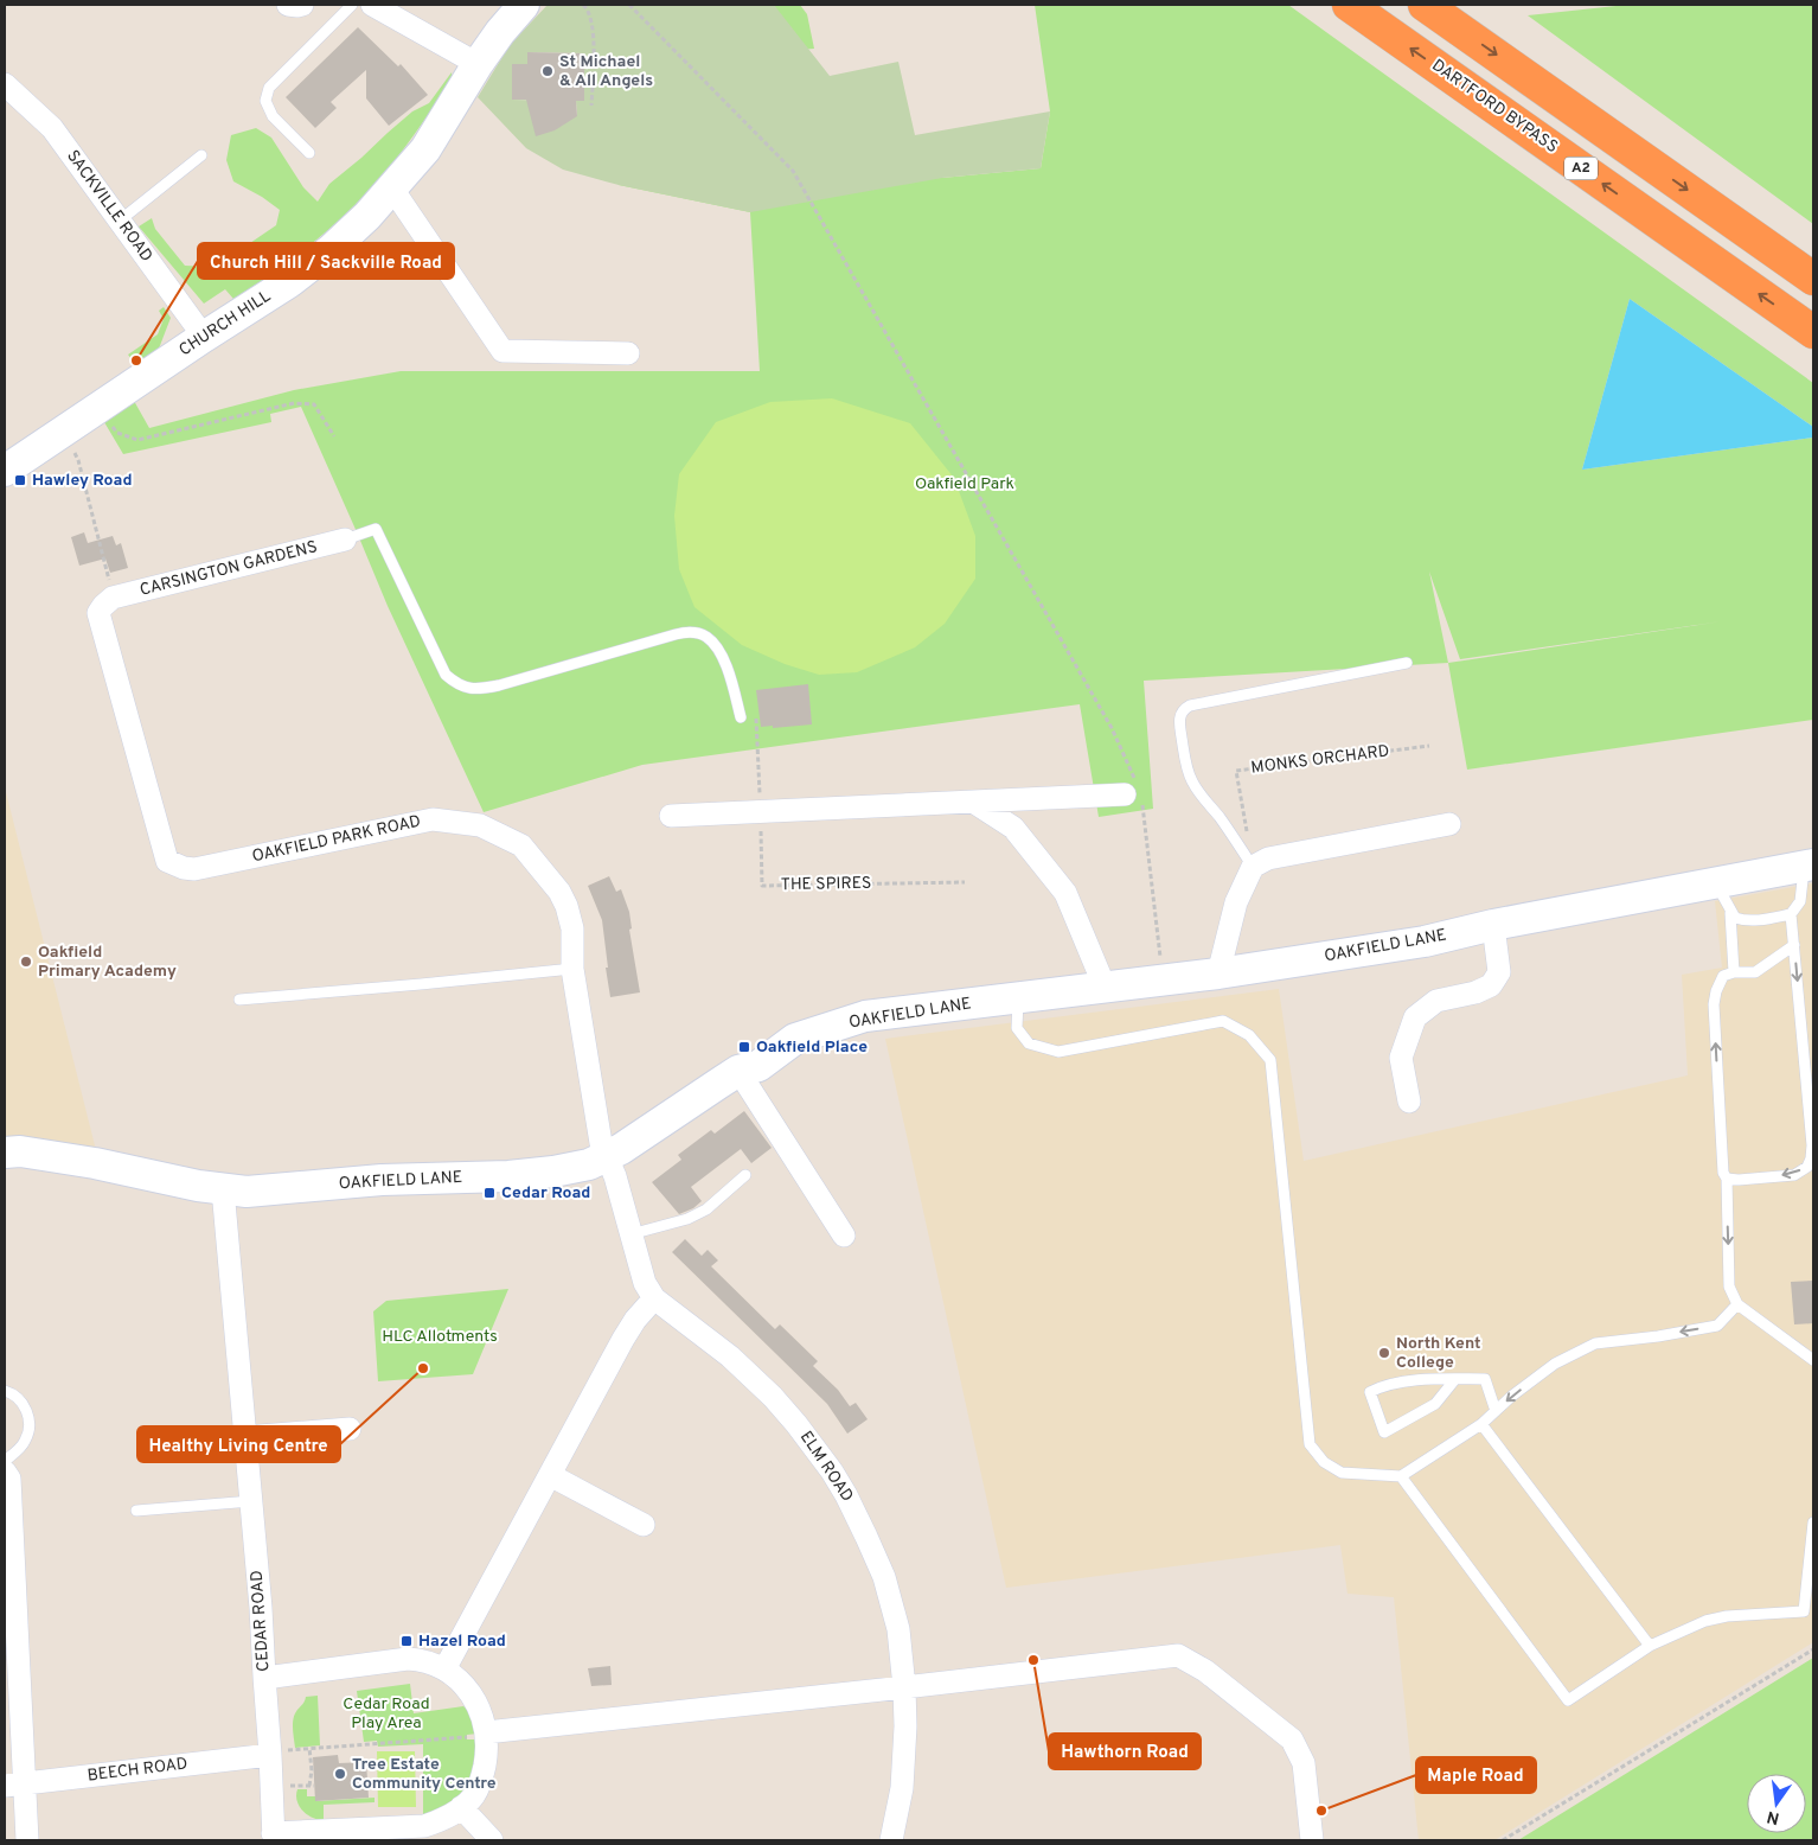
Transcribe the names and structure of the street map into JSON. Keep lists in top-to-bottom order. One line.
{"streets":{"highway":["DARTFORD BYPASS","A2"],"street":["SACKVILLE ROAD","CHURCH HILL","CARSINGTON GARDENS","OAKFIELD PARK ROAD","OAKFIELD LANE","ELM ROAD","CEDAR ROAD","BEECH ROAD"],"path":["MONKS ORCHARD","THE SPIRES"]},"crossings":[["SACKVILLE ROAD","CHURCH HILL"],["CARSINGTON GARDENS","OAKFIELD PARK ROAD"],["OAKFIELD PARK ROAD","OAKFIELD LANE"],["OAKFIELD PARK ROAD","ELM ROAD"],["OAKFIELD LANE","ELM ROAD"],["OAKFIELD LANE","CEDAR ROAD"],["CEDAR ROAD","BEECH ROAD"]],"parks":["Oakfield Park","HLC Allotments","Cedar Road Play Area"],"places":{"other":["St Michael & All Angels","Church Hill / Sackville Road","Oakfield Primary Academy","North Kent College","Healthy Living Centre","Hawthorn Road","Tree Estate Community Centre","Maple Road"],"transit":["Hawley Road","Oakfield Place","Cedar Road","Hazel Road"]},"north":"bottom"}
